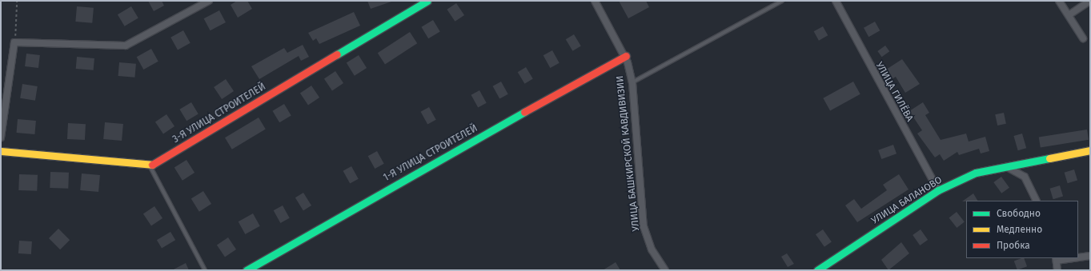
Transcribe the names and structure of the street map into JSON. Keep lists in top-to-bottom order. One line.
{"streets":{"street":["УЛИЦА ГИЛЁВА","3-Я УЛИЦА СТРОИТЕЛЕЙ","1-Я УЛИЦА СТРОИТЕЛЕЙ","УЛИЦА БАШКИРСКОЙ КАВДИВИЗИИ","УЛИЦА БАЛАНОВО"]},"crossings":[["УЛИЦА ГИЛЁВА","УЛИЦА БАЛАНОВО"],["1-Я УЛИЦА СТРОИТЕЛЕЙ","УЛИЦА БАШКИРСКОЙ КАВДИВИЗИИ"]],"legend":["Свободно","Медленно","Пробка"]}
